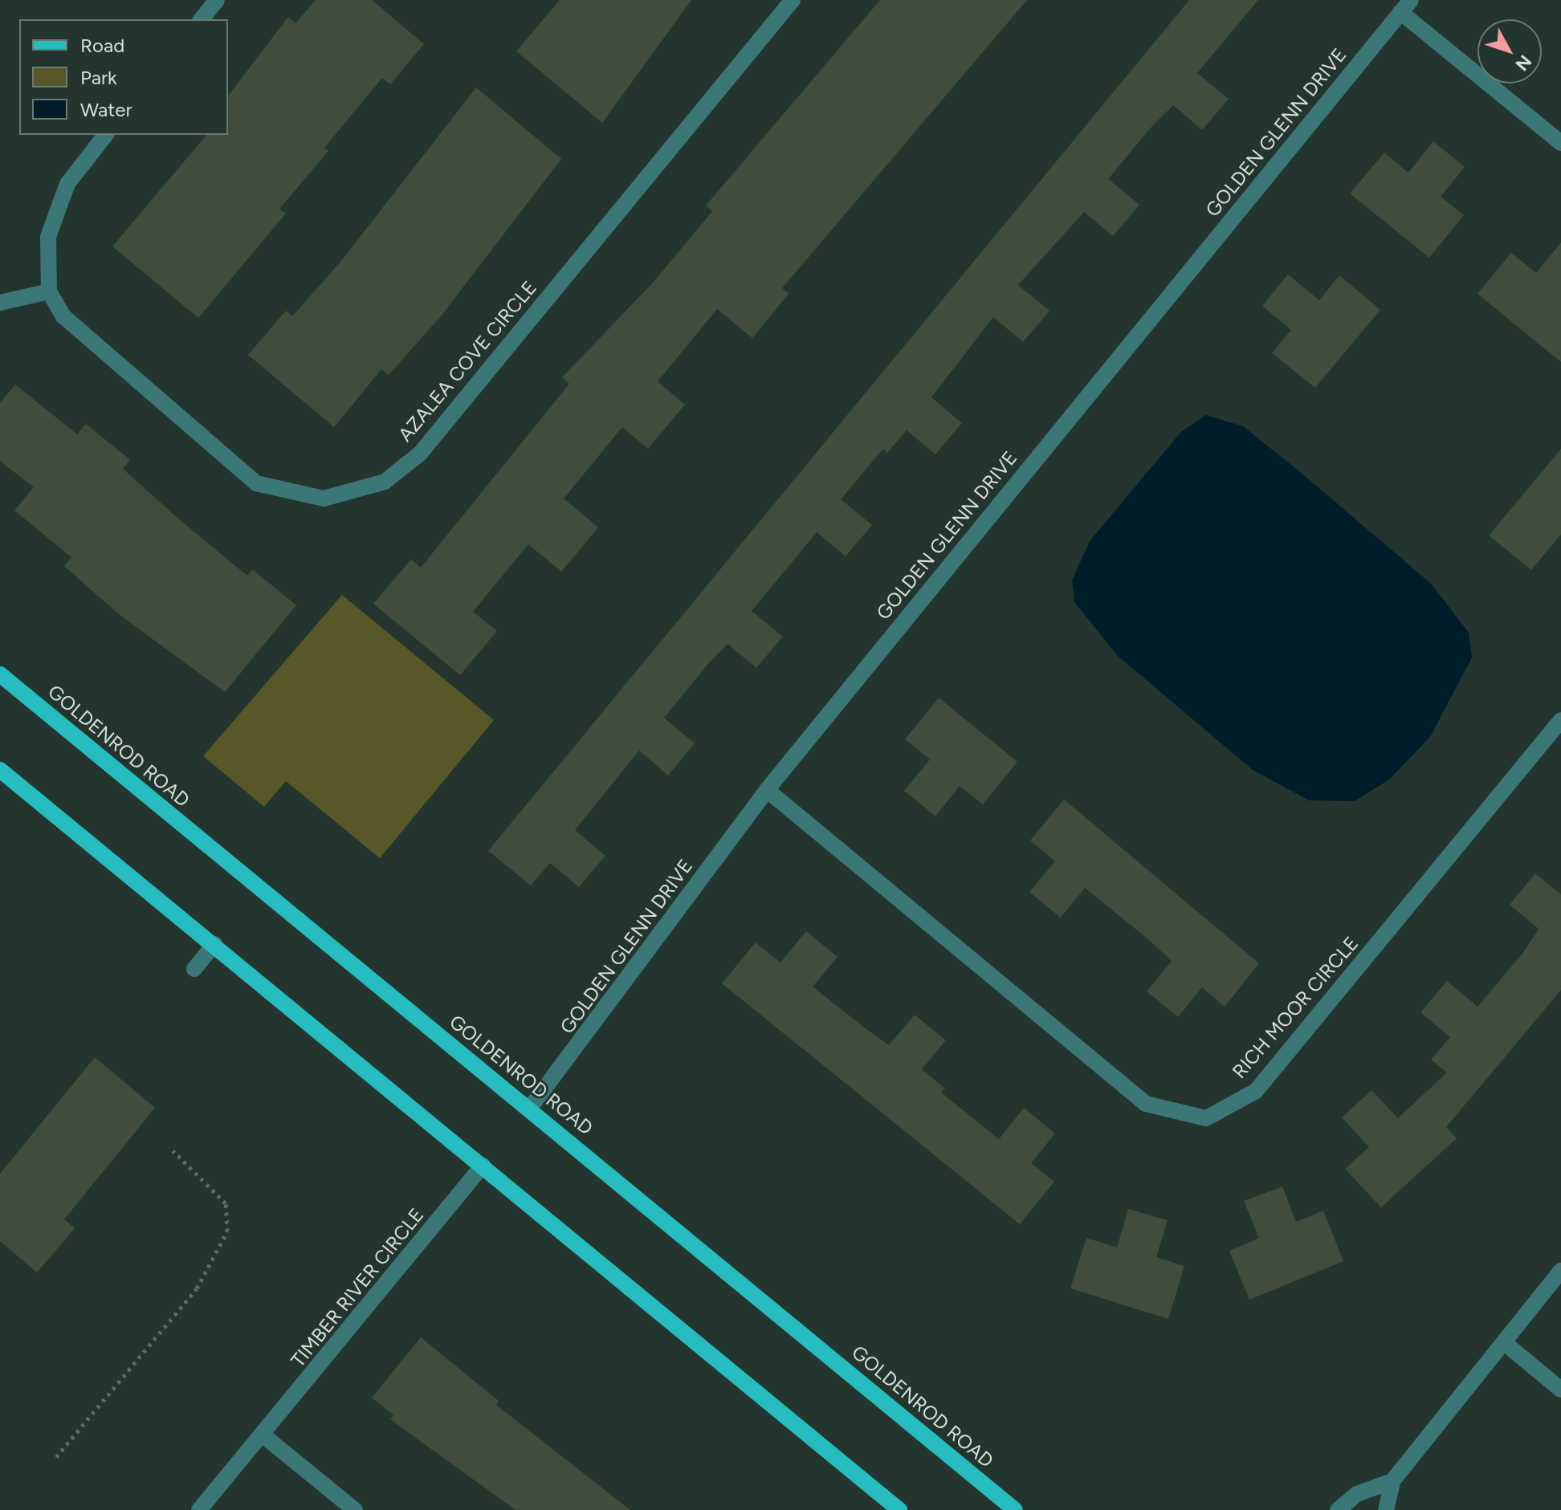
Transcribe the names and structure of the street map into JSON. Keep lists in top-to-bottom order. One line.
{"streets":{"main road":["GOLDENROD ROAD"],"street":["GOLDEN GLENN DRIVE","AZALEA COVE CIRCLE","RICH MOOR CIRCLE","TIMBER RIVER CIRCLE"]},"crossings":[["GOLDEN GLENN DRIVE","GOLDENROD ROAD"],["GOLDEN GLENN DRIVE","RICH MOOR CIRCLE"]],"legend":["Road","Park","Water"],"north":"bottom right"}
